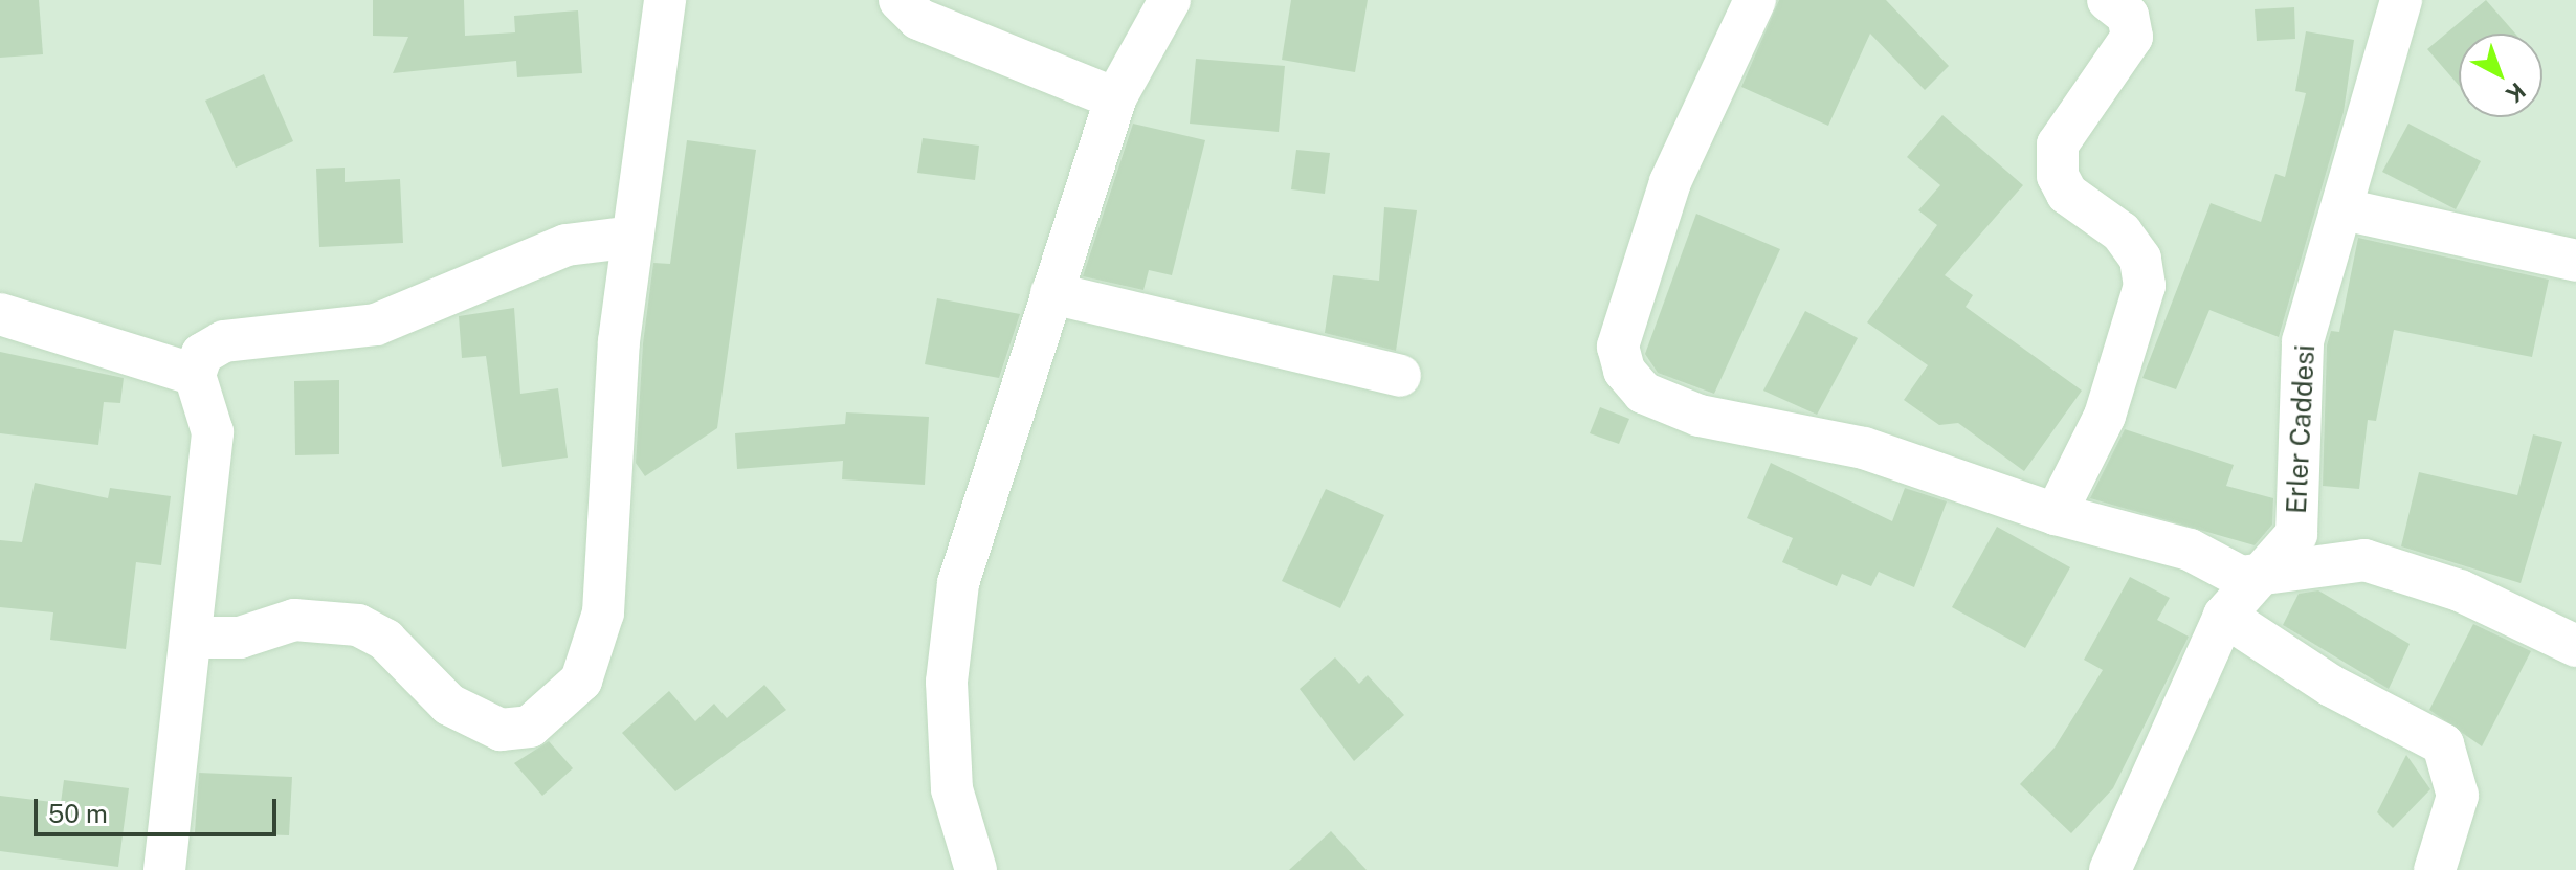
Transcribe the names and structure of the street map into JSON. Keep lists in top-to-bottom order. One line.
{"streets":{"street":["Erler Caddesi"]},"scale_bar":"50 m","north":"bottom right"}
